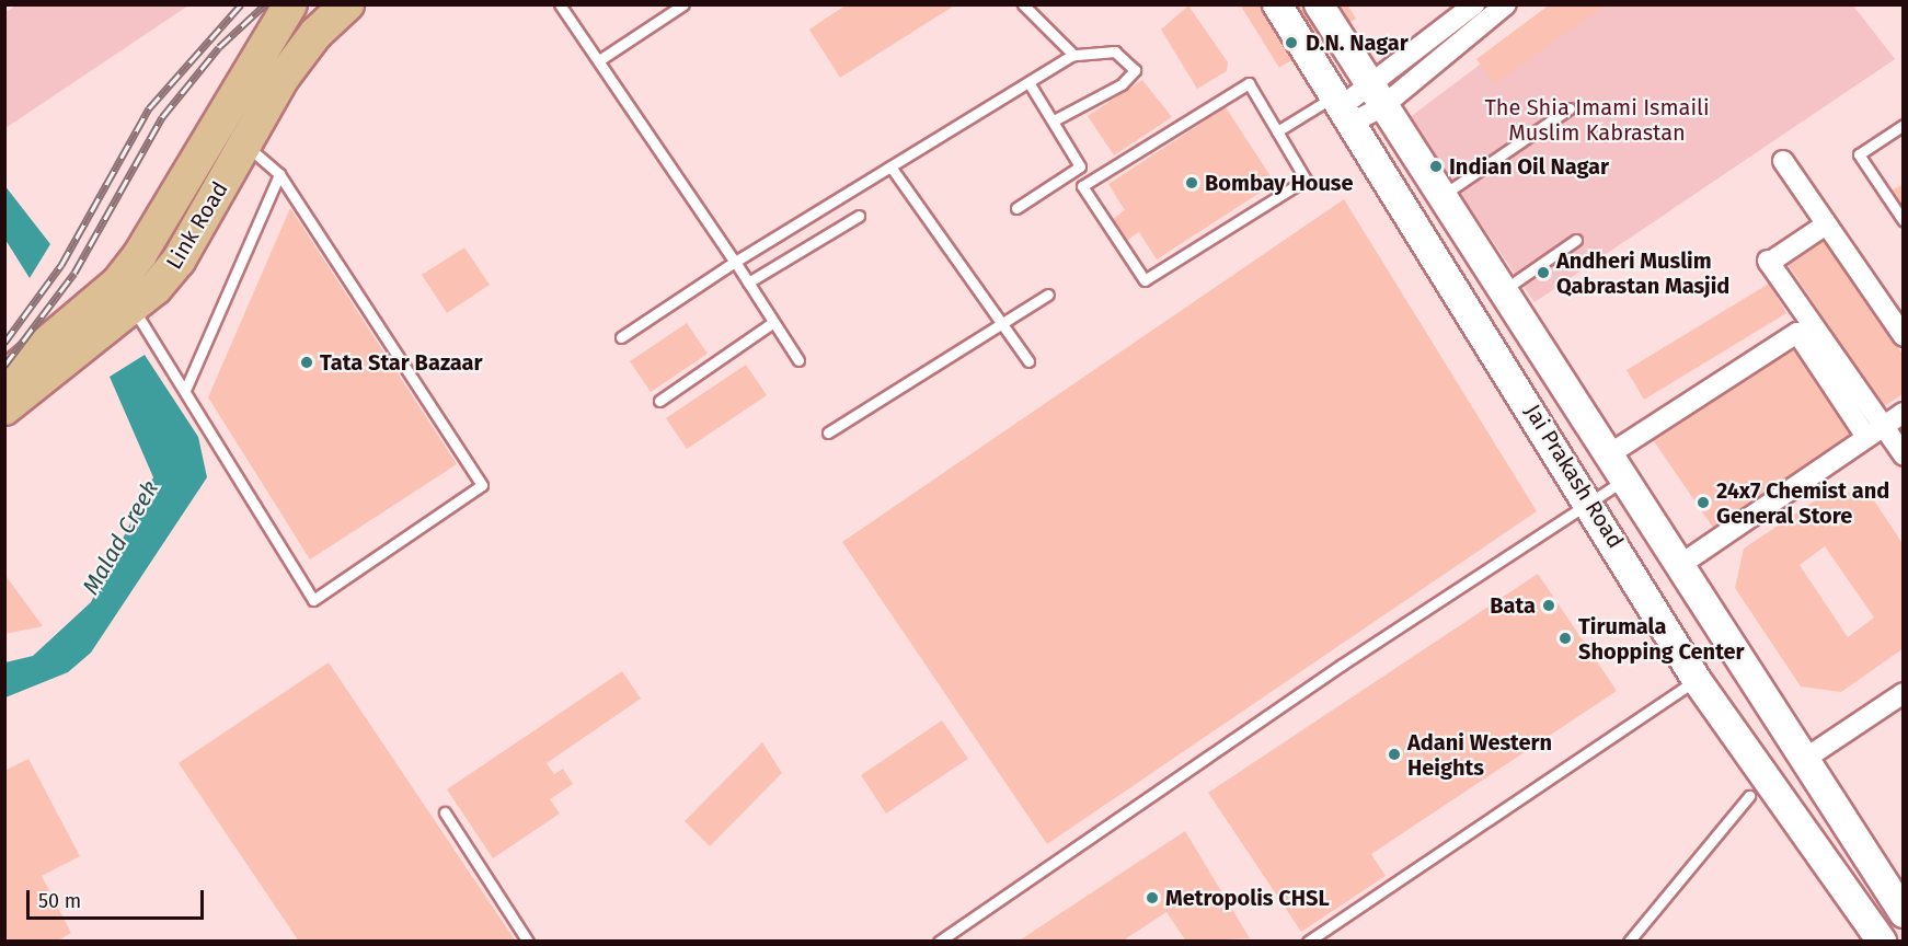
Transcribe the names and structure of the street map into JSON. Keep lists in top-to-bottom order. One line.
{"streets":{"main road":["Link Road","Jai Prakash Road"]},"water":["Malad Creek"],"parks":["The Shia Imami Ismaili Muslim Kabrastan"],"places":["D.N. Nagar","Indian Oil Nagar","Bombay House","Andheri Muslim Qabrastan Masjid","Tata Star Bazaar","24x7 Chemist and General Store","Bata","Tirumala Shopping Center","Adani Western Heights","Metropolis CHSL"],"scale_bar":"50 m"}
